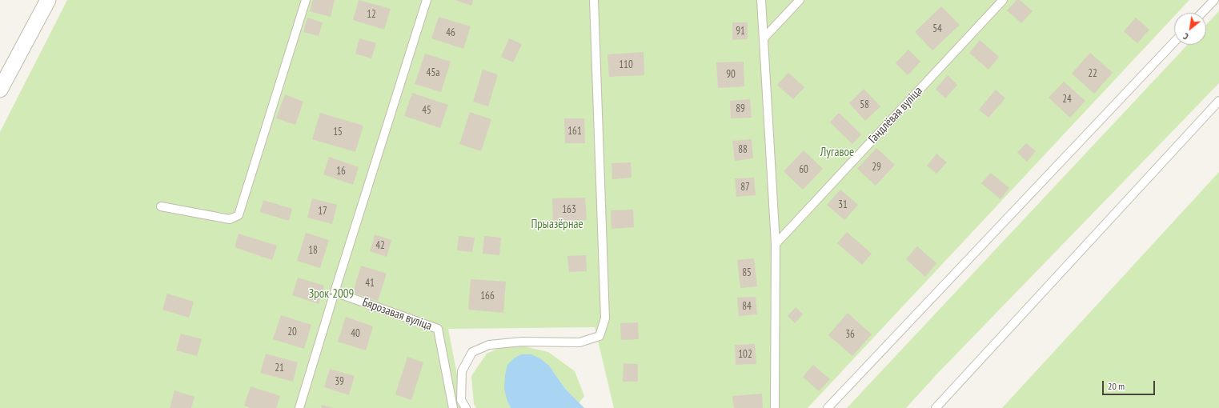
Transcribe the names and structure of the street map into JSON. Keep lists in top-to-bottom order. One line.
{"streets":{"lane":["Гандлёвая вуліца","Бярозавая вуліца"]},"parks":["Лугавое","Прыазёрнае","Зрок-2009"],"house_numbers":["12","54","91","46","110","45а","22","90","24","58","89","45","161","15","88","29","60","16","87","31","163","17","42","18","85","41","166","84","20","40","36","102","21","39"],"scale_bar":"20 m","north":"bottom left"}
